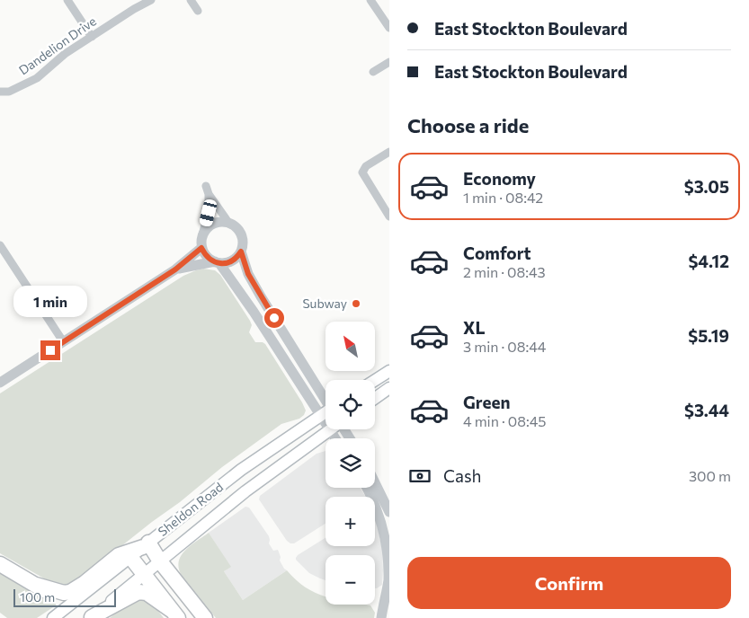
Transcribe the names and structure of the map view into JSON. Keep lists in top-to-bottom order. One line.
{"streets":{"main road":["Sheldon Road"],"street":["Dandelion Drive"]},"places":["Subway"],"scale_bar":"100 m","north":"top left","page":{"banner":["East Stockton Boulevard","East Stockton Boulevard"],"heading":"Choose a ride","list":[{"name":"Economy","note":"1 min · 08:42","value":"$3.05"},{"name":"Comfort","note":"2 min · 08:43","value":"$4.12"},{"name":"XL","note":"3 min · 08:44","value":"$5.19"},{"name":"Green","note":"4 min · 08:45","value":"$3.44"}],"bubble":"1 min","map_buttons":["+","−"],"pay":["Cash","300 m"],"buttons":"Confirm","scale":"100 m"}}
